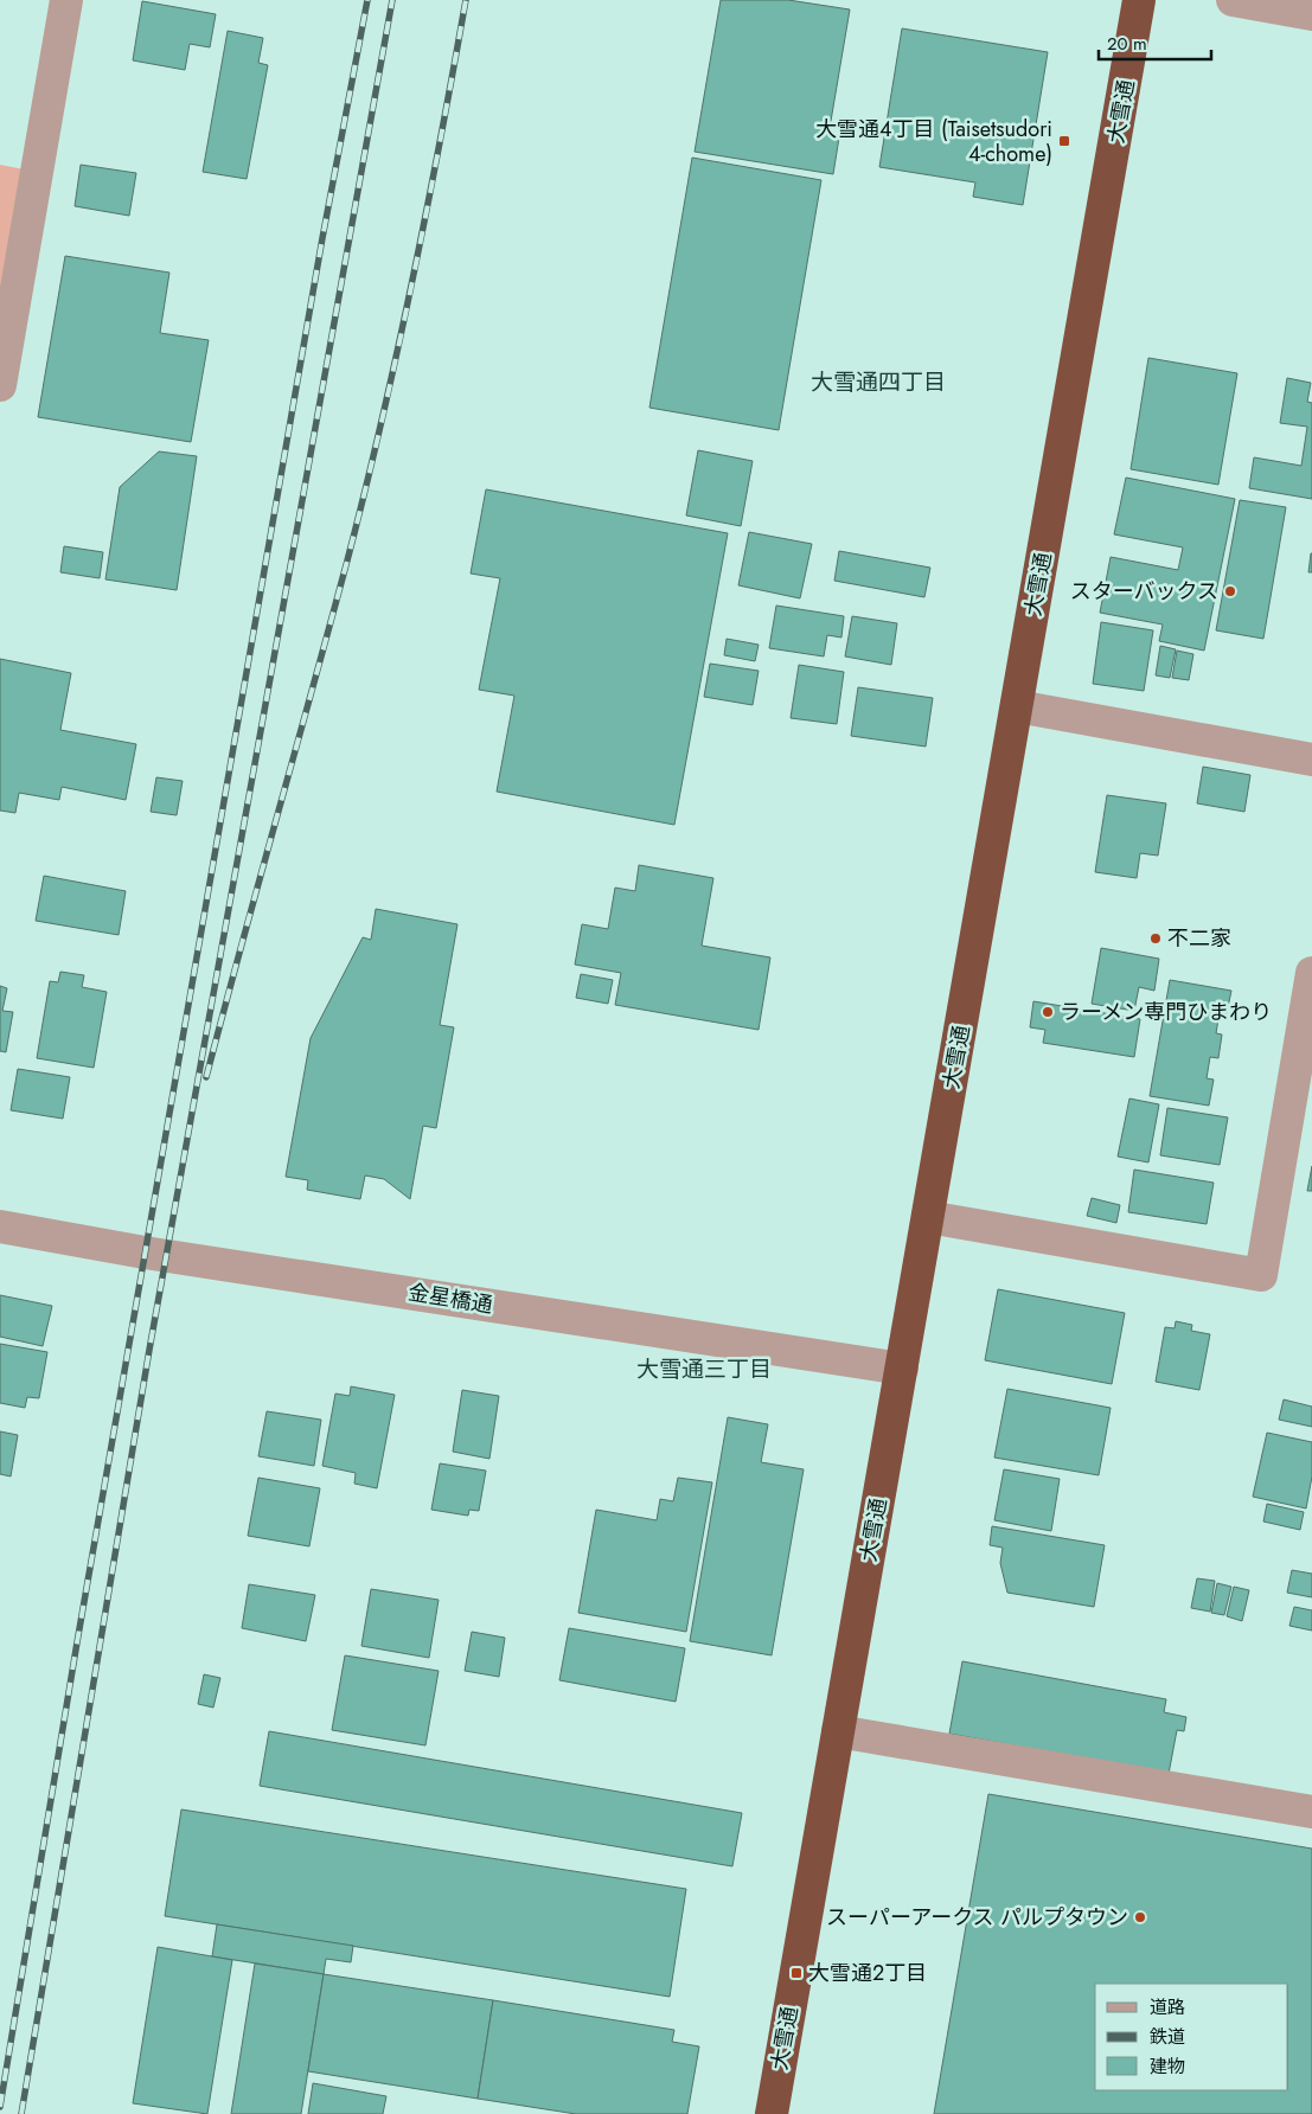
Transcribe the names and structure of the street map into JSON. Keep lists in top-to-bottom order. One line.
{"streets":{"highway":["大雪通"],"street":["金星橋通"]},"crossings":[["大雪通","金星橋通"]],"districts":["大雪通四丁目","大雪通三丁目"],"places":{"transit":["大雪通4丁目 (Taisetsudori 4-chome)","大雪通2丁目"],"other":["スターバックス","不二家","ラーメン専門ひまわり","スーパーアークス パルプタウン"]},"legend":["道路","鉄道","建物"],"scale_bar":"20 m"}
